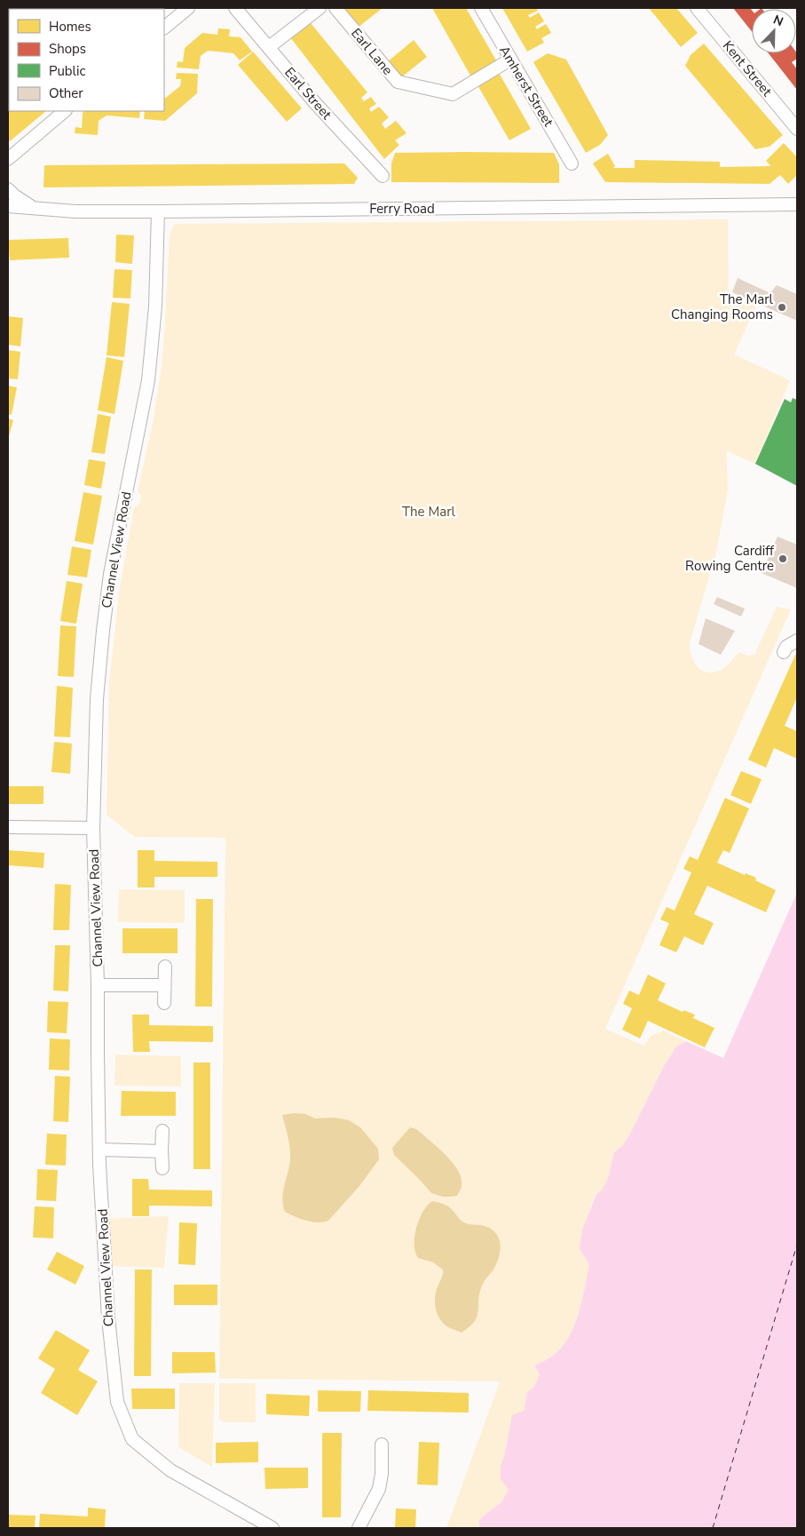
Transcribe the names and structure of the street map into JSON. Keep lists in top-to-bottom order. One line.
{"streets":{"street":["Earl Lane","Kent Street","Amherst Street","Earl Street","Ferry Road","Channel View Road"]},"crossings":[["Earl Lane","Amherst Street"],["Ferry Road","Channel View Road"]],"parks":["The Marl"],"places":["The Marl Changing Rooms","Cardiff Rowing Centre"],"legend":["Homes","Shops","Public","Other"],"north":"top right"}
